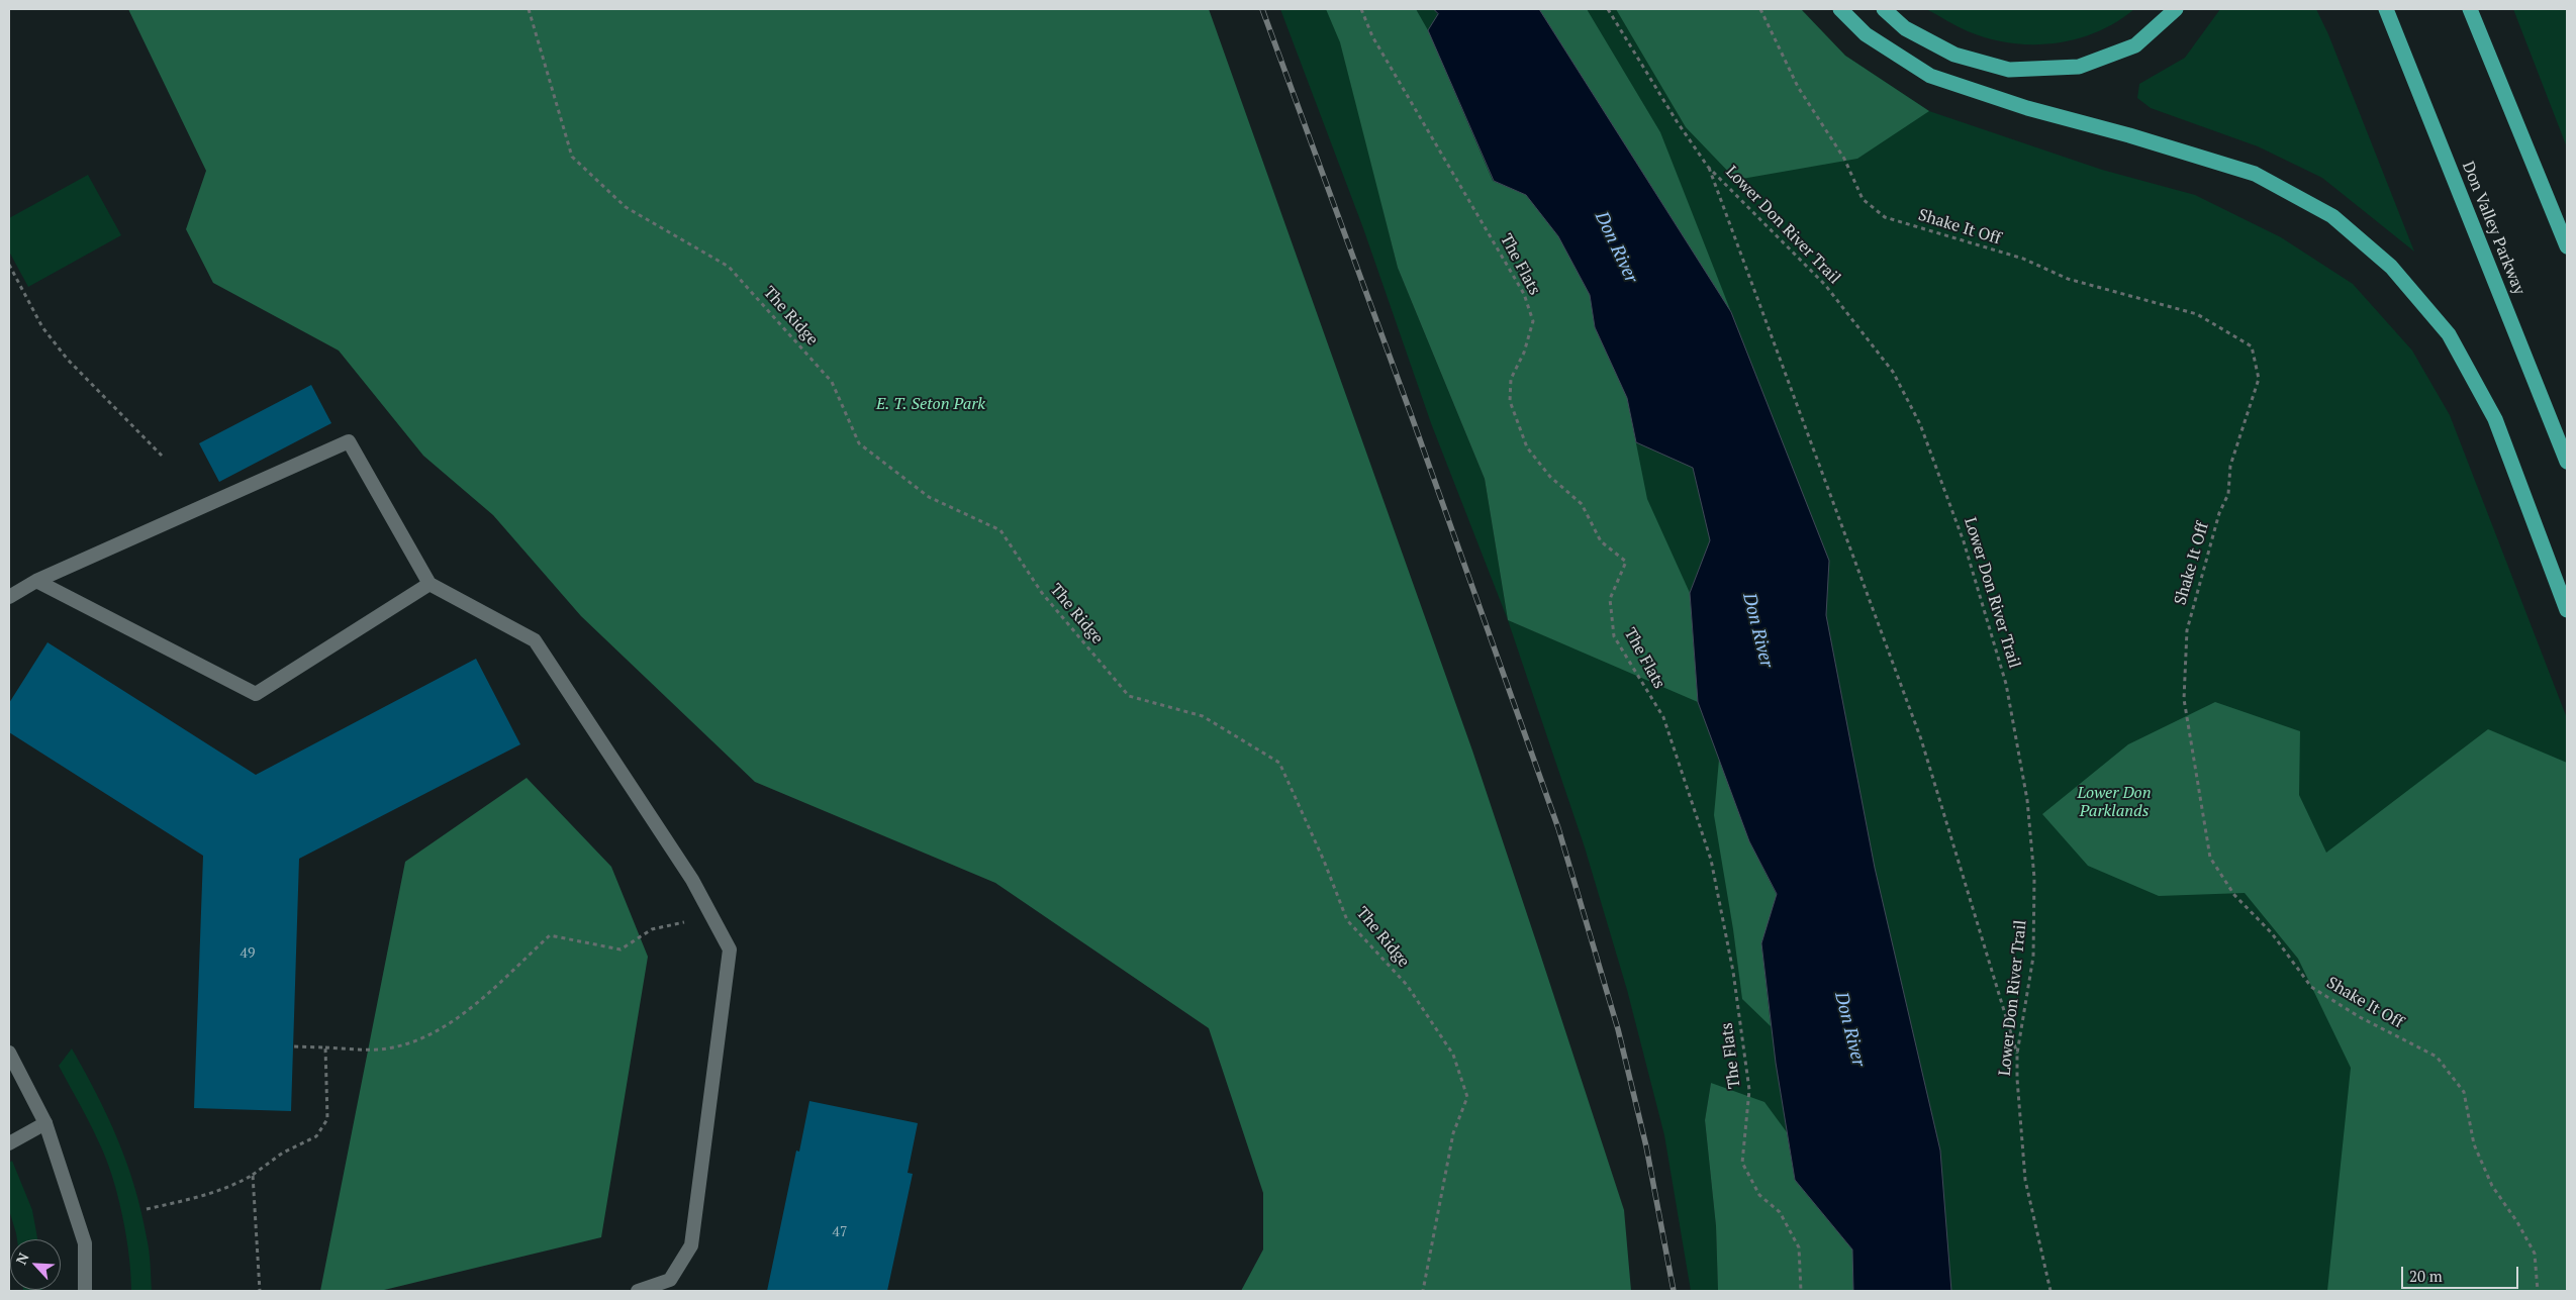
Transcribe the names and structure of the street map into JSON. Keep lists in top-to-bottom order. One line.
{"streets":{"highway":["Don Valley Parkway"],"path":["Lower Don River Trail","Shake It Off","The Flats","The Ridge"]},"water":["Don River"],"parks":["E. T. Seton Park","Lower Don Parklands"],"house_numbers":["49","47"],"scale_bar":"20 m","north":"top left"}
